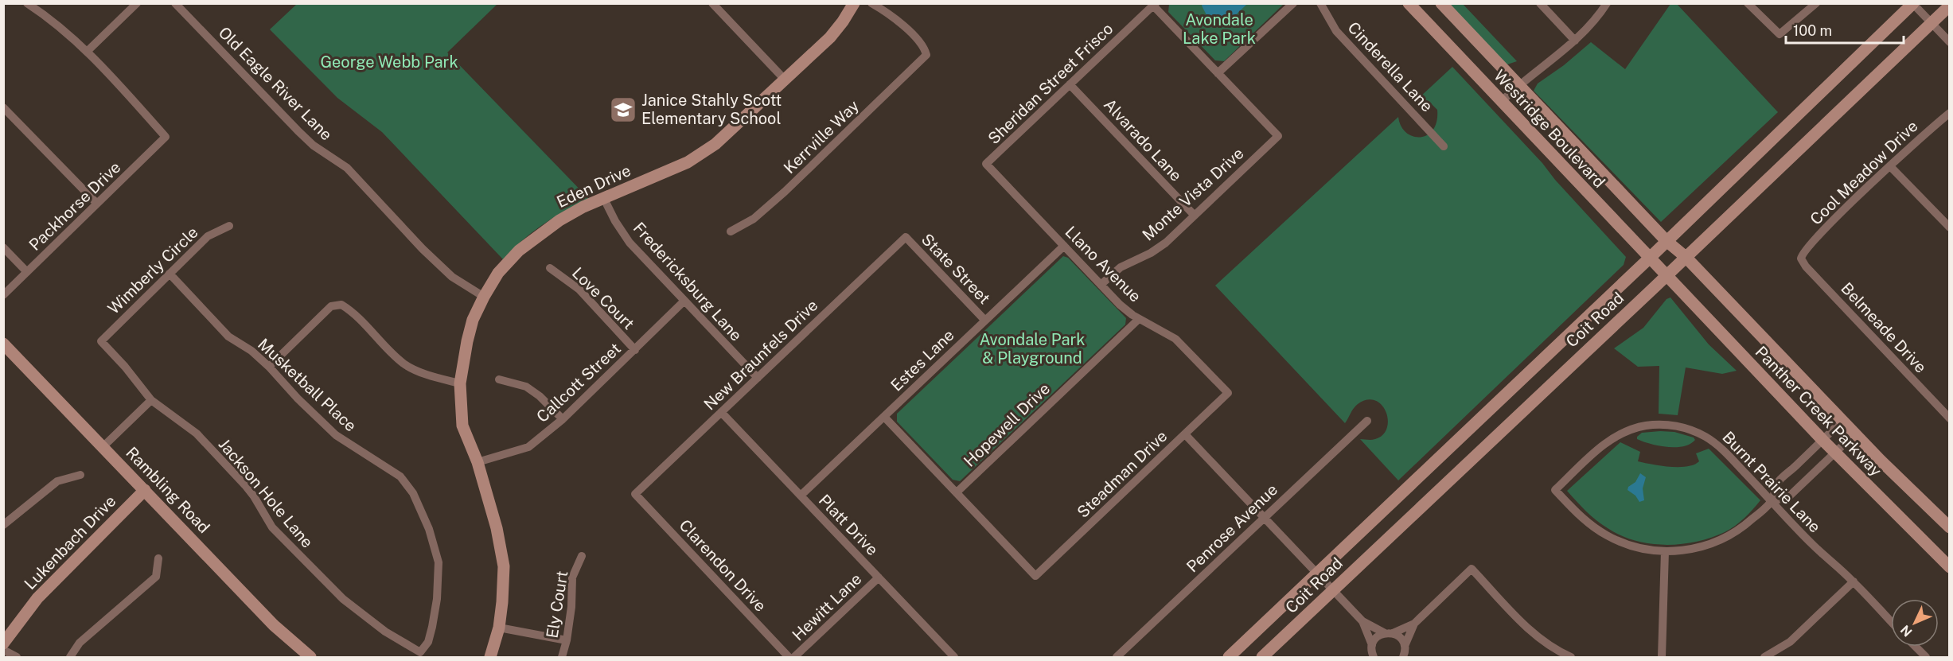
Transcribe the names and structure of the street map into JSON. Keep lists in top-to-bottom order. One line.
{"streets":{"main road":["Westridge Boulevard","Eden Drive","Coit Road","Panther Creek Parkway","Rambling Road","Lukenbach Drive"],"street":["Cinderella Lane","Old Eagle River Lane","Sheridan Street Frisco","Kerrville Way","Alvarado Lane","Cool Meadow Drive","Monte Vista Drive","Packhorse Drive","Llano Avenue","State Street","Wimberly Circle","Fredericksburg Lane","Love Court","Belmeade Drive","New Braunfels Drive","Estes Lane","Callcott Street","Musketball Place","Hopewell Drive","Steadman Drive","Burnt Prairie Lane","Jackson Hole Lane","Platt Drive","Penrose Avenue","Clarendon Drive","Ely Court","Hewitt Lane"]},"crossings":[["Old Eagle River Lane","Eden Drive"],["Sheridan Street Frisco","Alvarado Lane"],["Sheridan Street Frisco","Llano Avenue"],["Westridge Boulevard","Coit Road"],["Westridge Boulevard","Panther Creek Parkway"],["Alvarado Lane","Monte Vista Drive"],["Cool Meadow Drive","Belmeade Drive"],["Eden Drive","Fredericksburg Lane"],["Eden Drive","Callcott Street"],["Monte Vista Drive","Llano Avenue"],["Llano Avenue","Estes Lane"],["Llano Avenue","Hopewell Drive"],["Llano Avenue","Steadman Drive"],["State Street","New Braunfels Drive"],["State Street","Estes Lane"],["Wimberly Circle","Musketball Place"],["Wimberly Circle","Jackson Hole Lane"],["Fredericksburg Lane","New Braunfels Drive"],["Fredericksburg Lane","Callcott Street"],["Love Court","Callcott Street"],["Coit Road","Panther Creek Parkway"],["New Braunfels Drive","Platt Drive"],["New Braunfels Drive","Clarendon Drive"],["Estes Lane","Platt Drive"],["Musketball Place","Jackson Hole Lane"],["Hopewell Drive","Steadman Drive"],["Rambling Road","Lukenbach Drive"],["Platt Drive","Hewitt Lane"]],"parks":["Avondale Lake Park","George Webb Park","Avondale Park & Playground"],"places":{"school or university":["Janice Stahly Scott Elementary School"]},"scale_bar":"100 m","north":"bottom left"}
